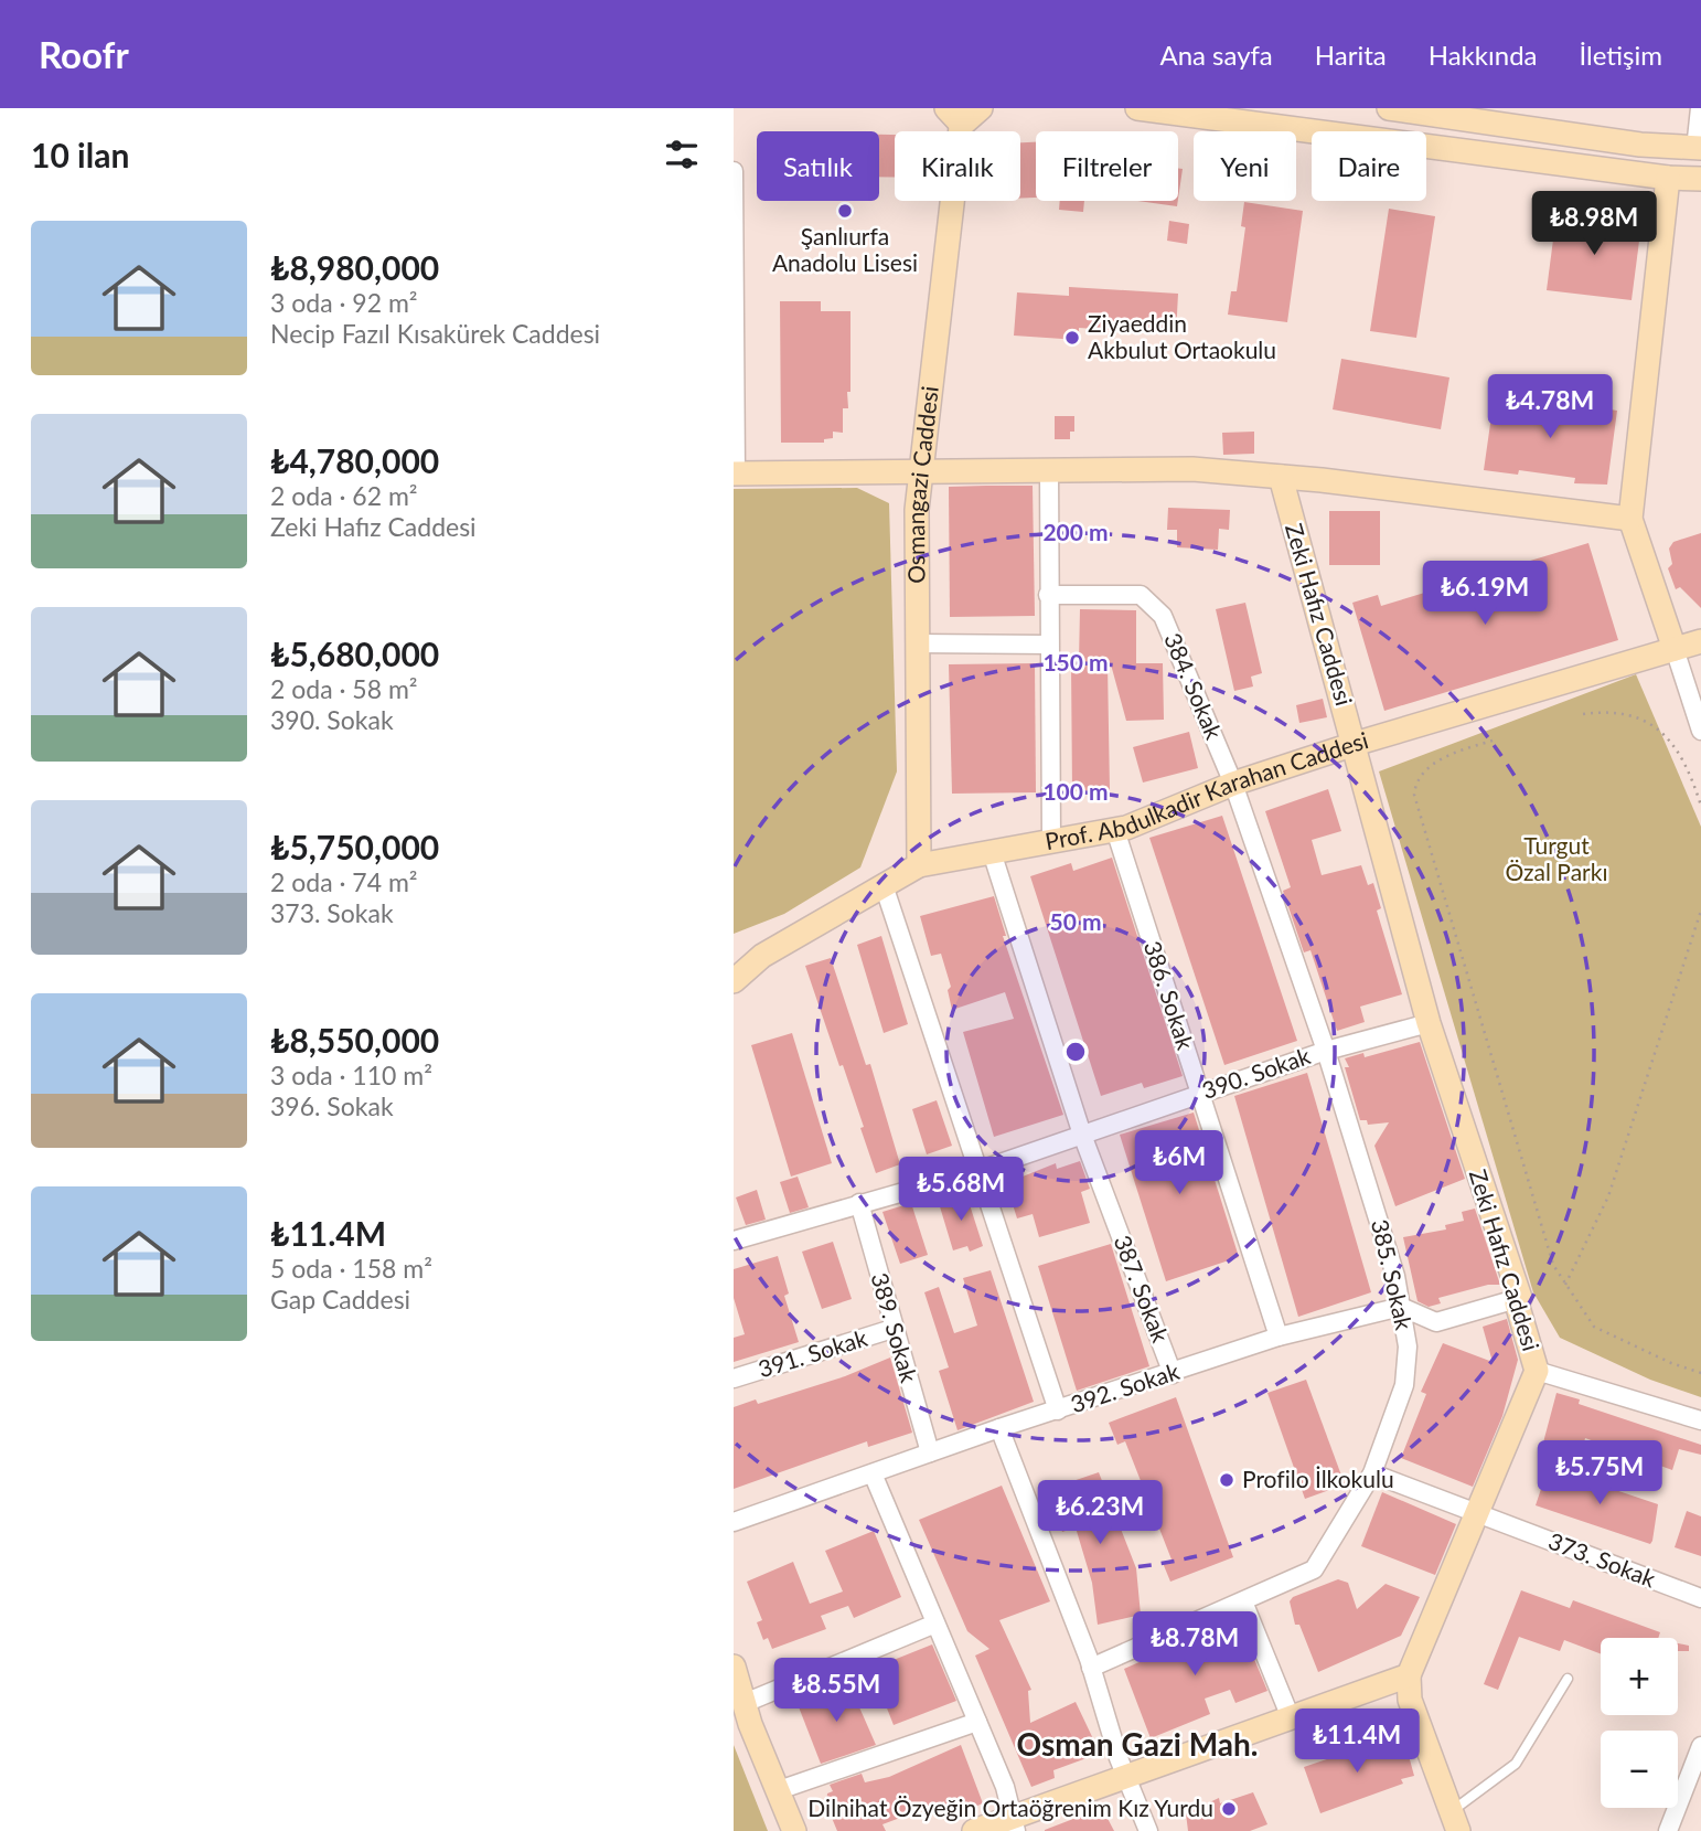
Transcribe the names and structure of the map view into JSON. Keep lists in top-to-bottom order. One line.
{"streets":{"street":["Osmangazi Caddesi","Zeki Hafız Caddesi","384. Sokak","Prof. Abdulkadir Karahan Caddesi","386. Sokak","390. Sokak","385. Sokak","387. Sokak","389. Sokak","391. Sokak","392. Sokak","373. Sokak"]},"crossings":[["Osmangazi Caddesi","Prof. Abdulkadir Karahan Caddesi"],["Zeki Hafız Caddesi","Prof. Abdulkadir Karahan Caddesi"],["Zeki Hafız Caddesi","390. Sokak"],["Zeki Hafız Caddesi","373. Sokak"],["384. Sokak","Prof. Abdulkadir Karahan Caddesi"],["384. Sokak","385. Sokak"],["Prof. Abdulkadir Karahan Caddesi","386. Sokak"],["Prof. Abdulkadir Karahan Caddesi","385. Sokak"],["Prof. Abdulkadir Karahan Caddesi","387. Sokak"],["386. Sokak","390. Sokak"],["386. Sokak","392. Sokak"],["390. Sokak","385. Sokak"],["390. Sokak","387. Sokak"],["390. Sokak","389. Sokak"],["385. Sokak","392. Sokak"],["385. Sokak","373. Sokak"],["387. Sokak","392. Sokak"],["389. Sokak","391. Sokak"],["389. Sokak","392. Sokak"]],"districts":["Osman Gazi Mah."],"parks":["Turgut Özal Parkı"],"places":["Şanlıurfa Anadolu Lisesi","Ziyaeddin Akbulut Ortaokulu","Profilo İlkokulu","Dilnihat Özyeğin Ortaöğrenim Kız Yurdu"],"page":{"header":"Roofr","nav":["Ana sayfa","Harita","Hakkında","İletişim"],"heading":"10 ilan","chip":["Satılık","Kiralık","Filtreler","Yeni","Daire"],"price":["₺8.98M","₺4.78M","₺6.19M","₺6M","₺5.68M","₺5.75M","₺6.23M","₺8.78M","₺8.55M","₺11.4M"],"list":[{"name":"₺8,980,000","note":"3 oda · 92 m² · Necip Fazıl Kısakürek Caddesi"},{"name":"₺4,780,000","note":"2 oda · 62 m² · Zeki Hafız Caddesi"},{"name":"₺5,680,000","note":"2 oda · 58 m² · 390. Sokak"},{"name":"₺5,750,000","note":"2 oda · 74 m² · 373. Sokak"},{"name":"₺8,550,000","note":"3 oda · 110 m² · 396. Sokak"},{"name":"₺11.4M","note":"5 oda · 158 m² · Gap Caddesi"}],"map_buttons":["+","−"]},"rings":["200 m","150 m","100 m","50 m"]}
